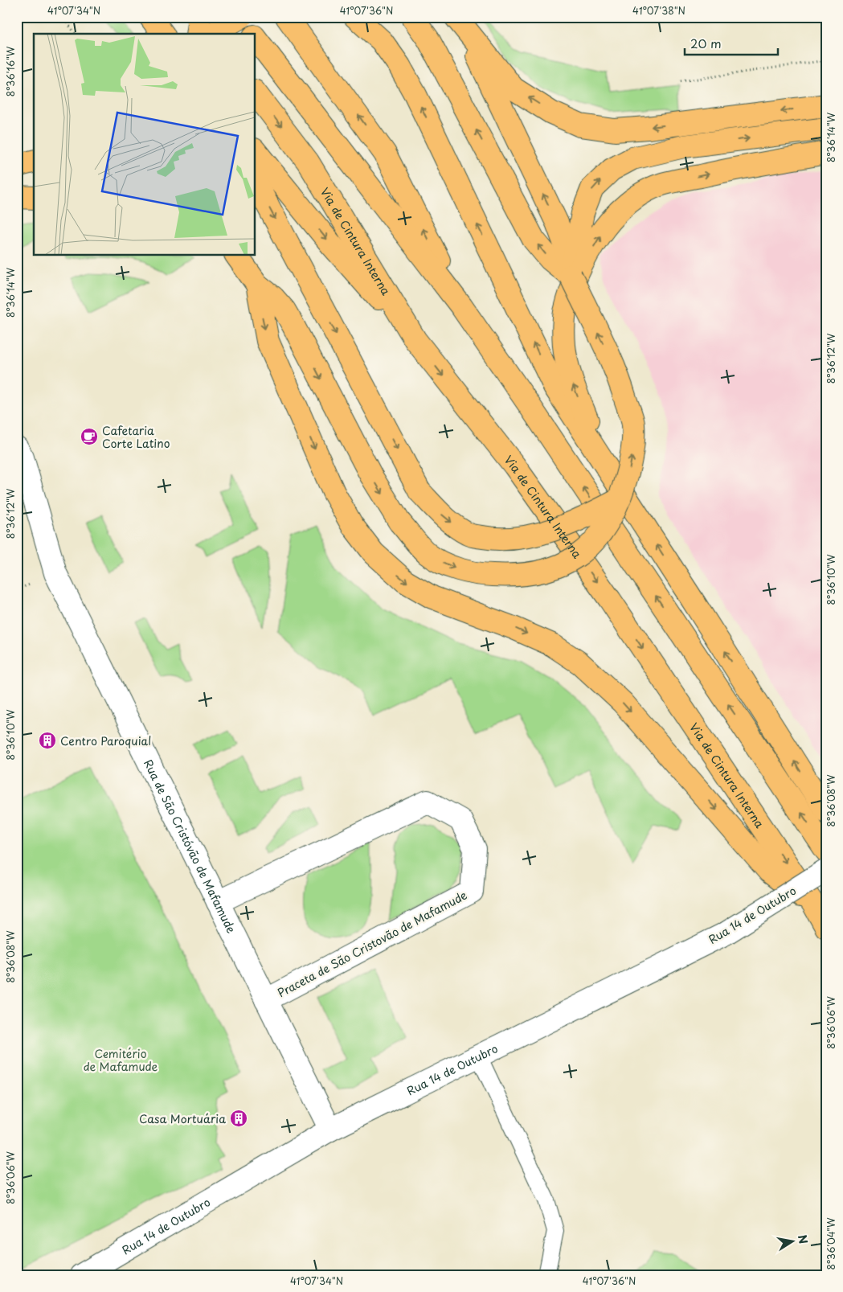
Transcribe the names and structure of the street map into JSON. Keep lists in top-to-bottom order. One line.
{"streets":{"highway":["Via de Cintura Interna"],"street":["Rua de São Cristóvão de Mafamude","Rua 14 de Outubro","Praceta de São Cristovão de Mafamude"]},"crossings":[["Rua de São Cristóvão de Mafamude","Rua 14 de Outubro"],["Rua de São Cristóvão de Mafamude","Praceta de São Cristovão de Mafamude"]],"parks":["Cemitério de Mafamude"],"places":{"cafe":["Cafetaria Corte Latino"],"building":["Centro Paroquial","Casa Mortuária"]},"scale_bar":"20 m","north":"right","coordinates":["41°07'34\"N","41°07'36\"N","41°07'38\"N","8°36'16\"W","8°36'14\"W","8°36'12\"W","8°36'10\"W","8°36'08\"W","8°36'06\"W","8°36'04\"W"]}
